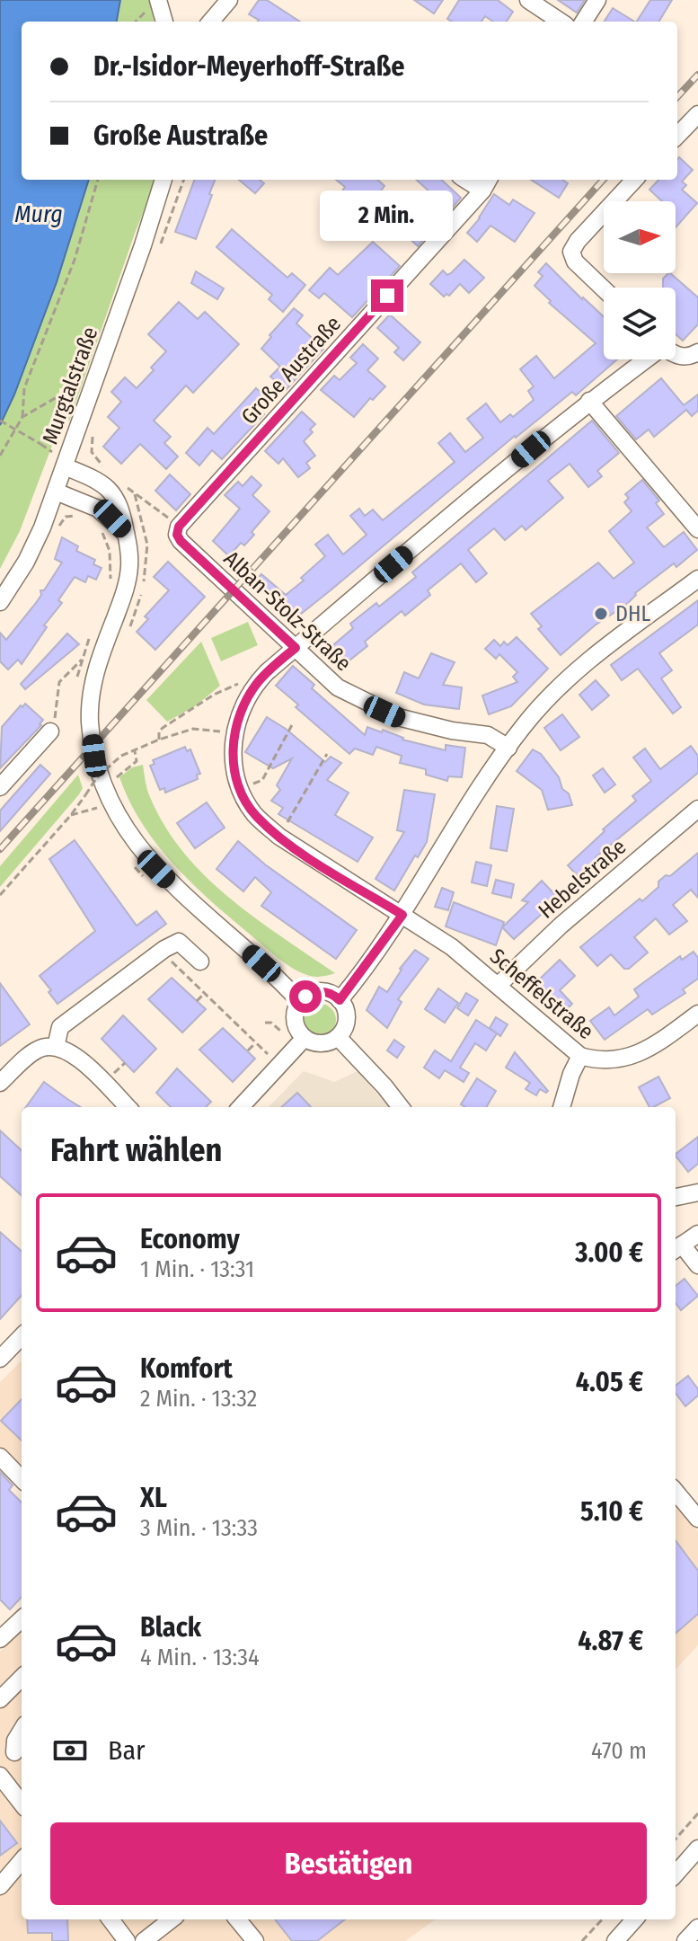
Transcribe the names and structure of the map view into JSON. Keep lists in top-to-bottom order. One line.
{"streets":{"street":["Große Austraße","Murgtalstraße","Alban-Stolz-Straße","Hebelstraße","Scheffelstraße"]},"crossings":[["Große Austraße","Alban-Stolz-Straße"],["Hebelstraße","Scheffelstraße"]],"water":["Murg"],"places":["DHL"],"north":"right","page":{"banner":["Dr.-Isidor-Meyerhoff-Straße","Große Austraße"],"bubble":"2 Min.","heading":"Fahrt wählen","list":[{"name":"Economy","note":"1 Min. · 13:31","value":"3.00 €"},{"name":"Komfort","note":"2 Min. · 13:32","value":"4.05 €"},{"name":"XL","note":"3 Min. · 13:33","value":"5.10 €"},{"name":"Black","note":"4 Min. · 13:34","value":"4.87 €"}],"pay":["Bar","470 m"],"buttons":"Bestätigen"}}
